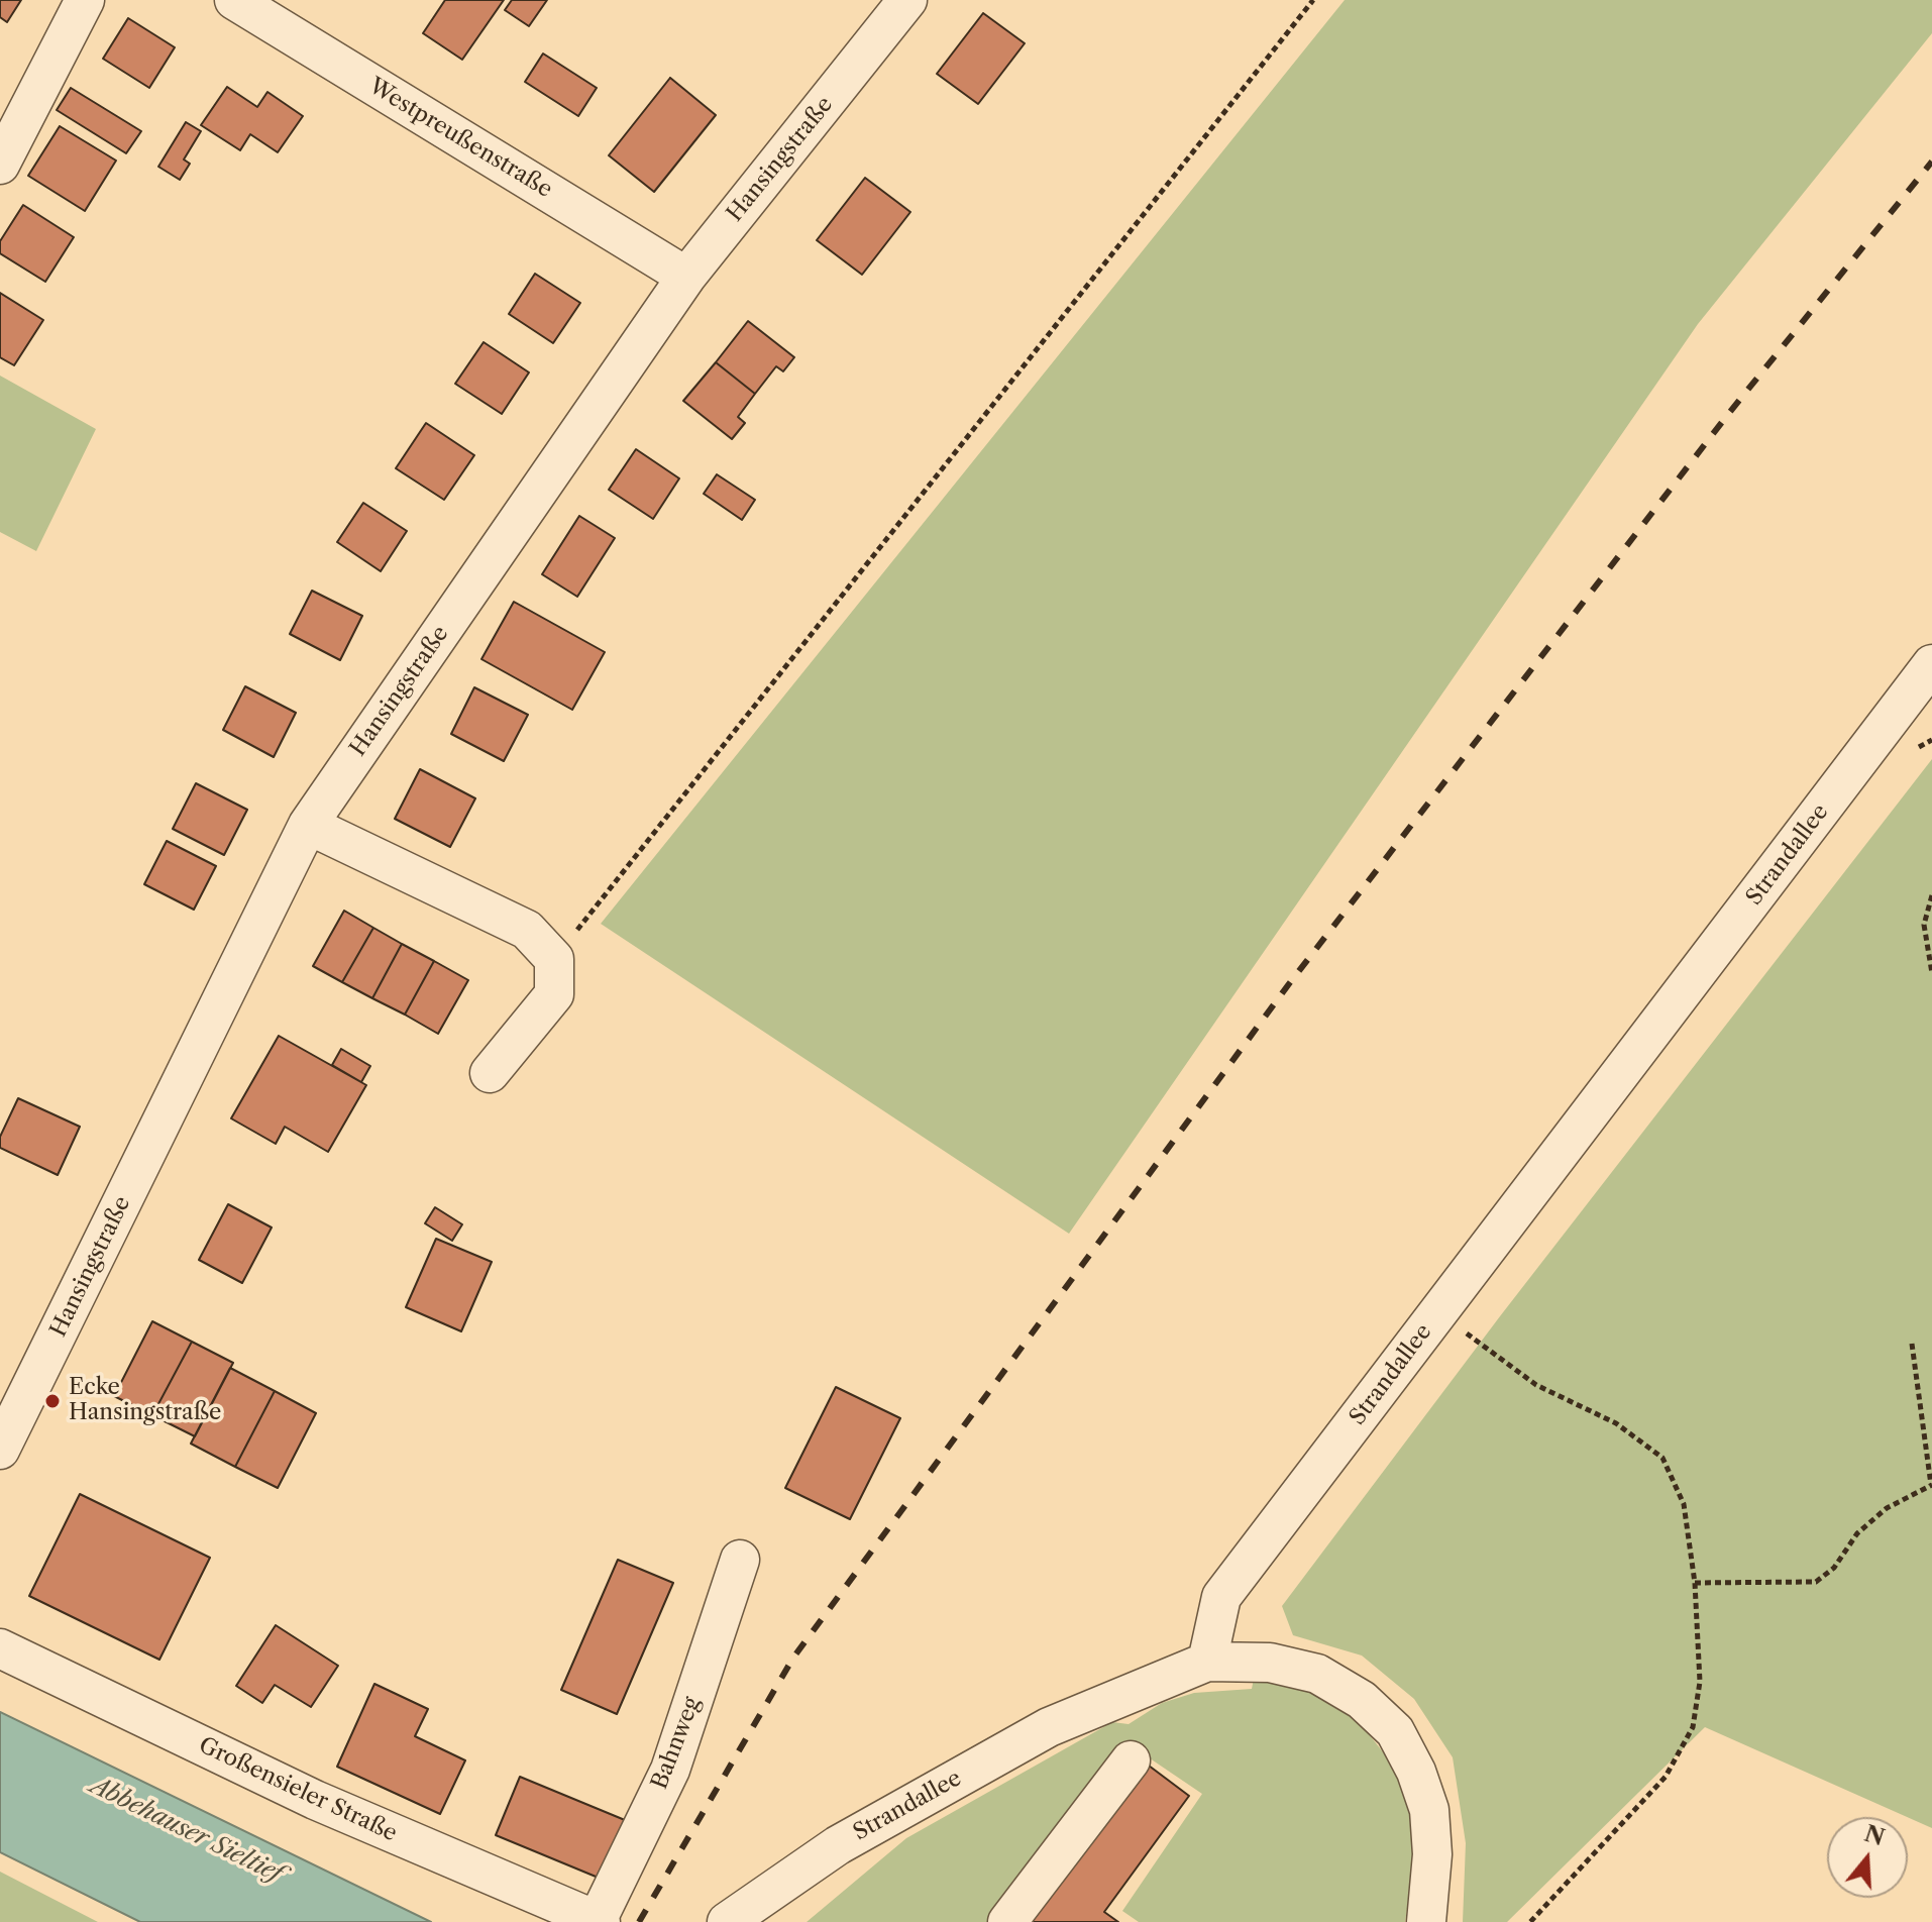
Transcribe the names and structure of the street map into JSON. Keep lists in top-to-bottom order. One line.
{"streets":{"street":["Westpreußenstraße","Hansingstraße","Strandallee","Bahnweg","Großensieler Straße"]},"crossings":[["Westpreußenstraße","Hansingstraße"],["Bahnweg","Großensieler Straße"]],"water":["Abbehauser Sieltief"],"places":["Ecke Hansingstraße"],"north":"top"}
